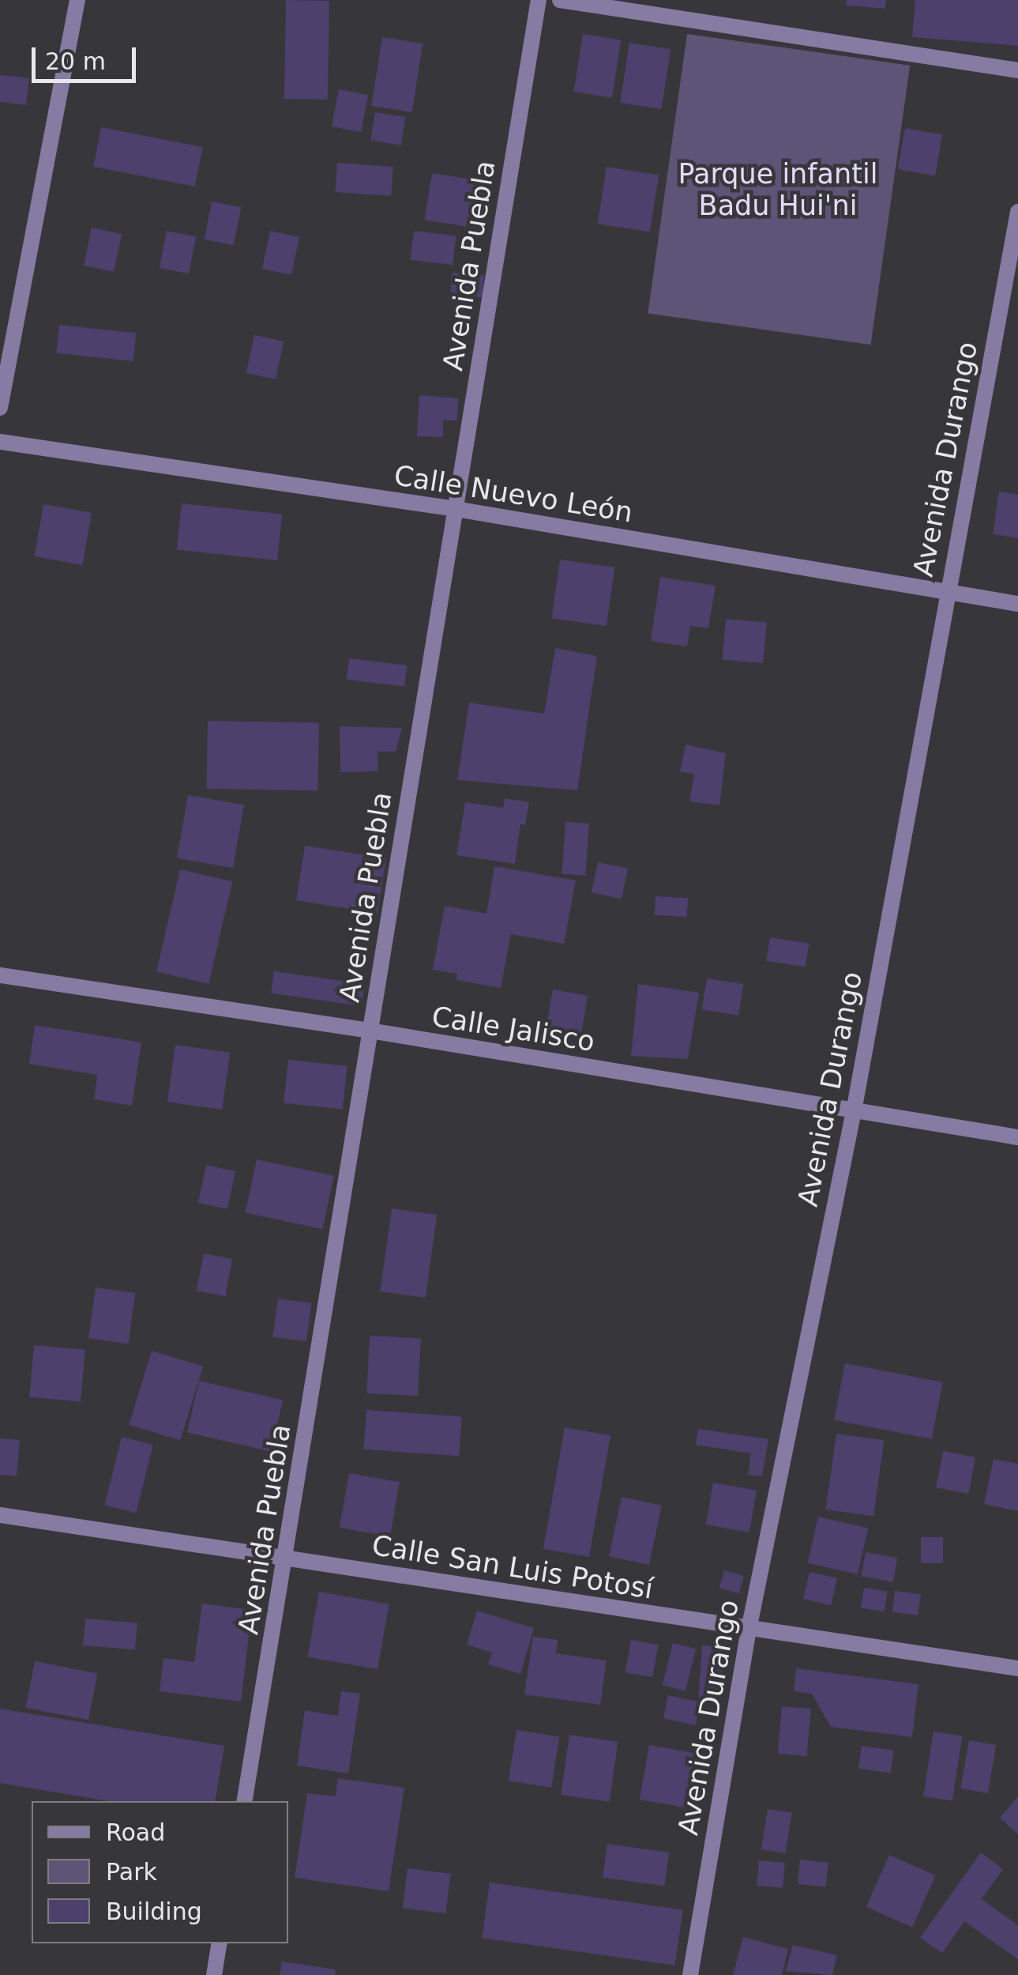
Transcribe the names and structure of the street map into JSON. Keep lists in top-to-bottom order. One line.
{"streets":{"street":["Avenida Puebla","Avenida Durango","Calle Nuevo León","Calle Jalisco","Calle San Luis Potosí"]},"crossings":[["Avenida Puebla","Calle Nuevo León"],["Avenida Puebla","Calle Jalisco"],["Avenida Puebla","Calle San Luis Potosí"],["Avenida Durango","Calle Nuevo León"],["Avenida Durango","Calle Jalisco"],["Avenida Durango","Calle San Luis Potosí"]],"parks":["Parque infantil Badu Hui'ni"],"legend":["Road","Park","Building"],"scale_bar":"20 m"}
